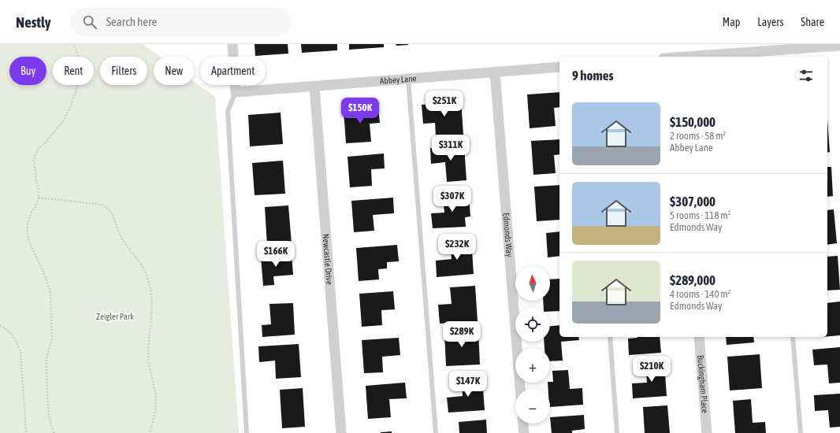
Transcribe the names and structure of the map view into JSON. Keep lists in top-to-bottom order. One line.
{"streets":{"street":["Abbey Lane","Edmonds Way","Newcastle Drive","Buckingham Place"]},"crossings":[["Abbey Lane","Edmonds Way"],["Abbey Lane","Newcastle Drive"]],"parks":["Zeigler Park"],"north":"top","page":{"header":"Nestly","search":"Search here","nav":["Map","Layers","Share"],"chip":["Buy","Rent","Filters","New","Apartment"],"heading":"9 homes","price":["$251K","$150K","$311K","$307K","$232K","$166K","$289K","$210K","$147K"],"list":[{"name":"$150,000","note":"2 rooms · 58 m² · Abbey Lane"},{"name":"$307,000","note":"5 rooms · 118 m² · Edmonds Way"},{"name":"$289,000","note":"4 rooms · 140 m² · Edmonds Way"}],"map_buttons":["+","−"]}}
